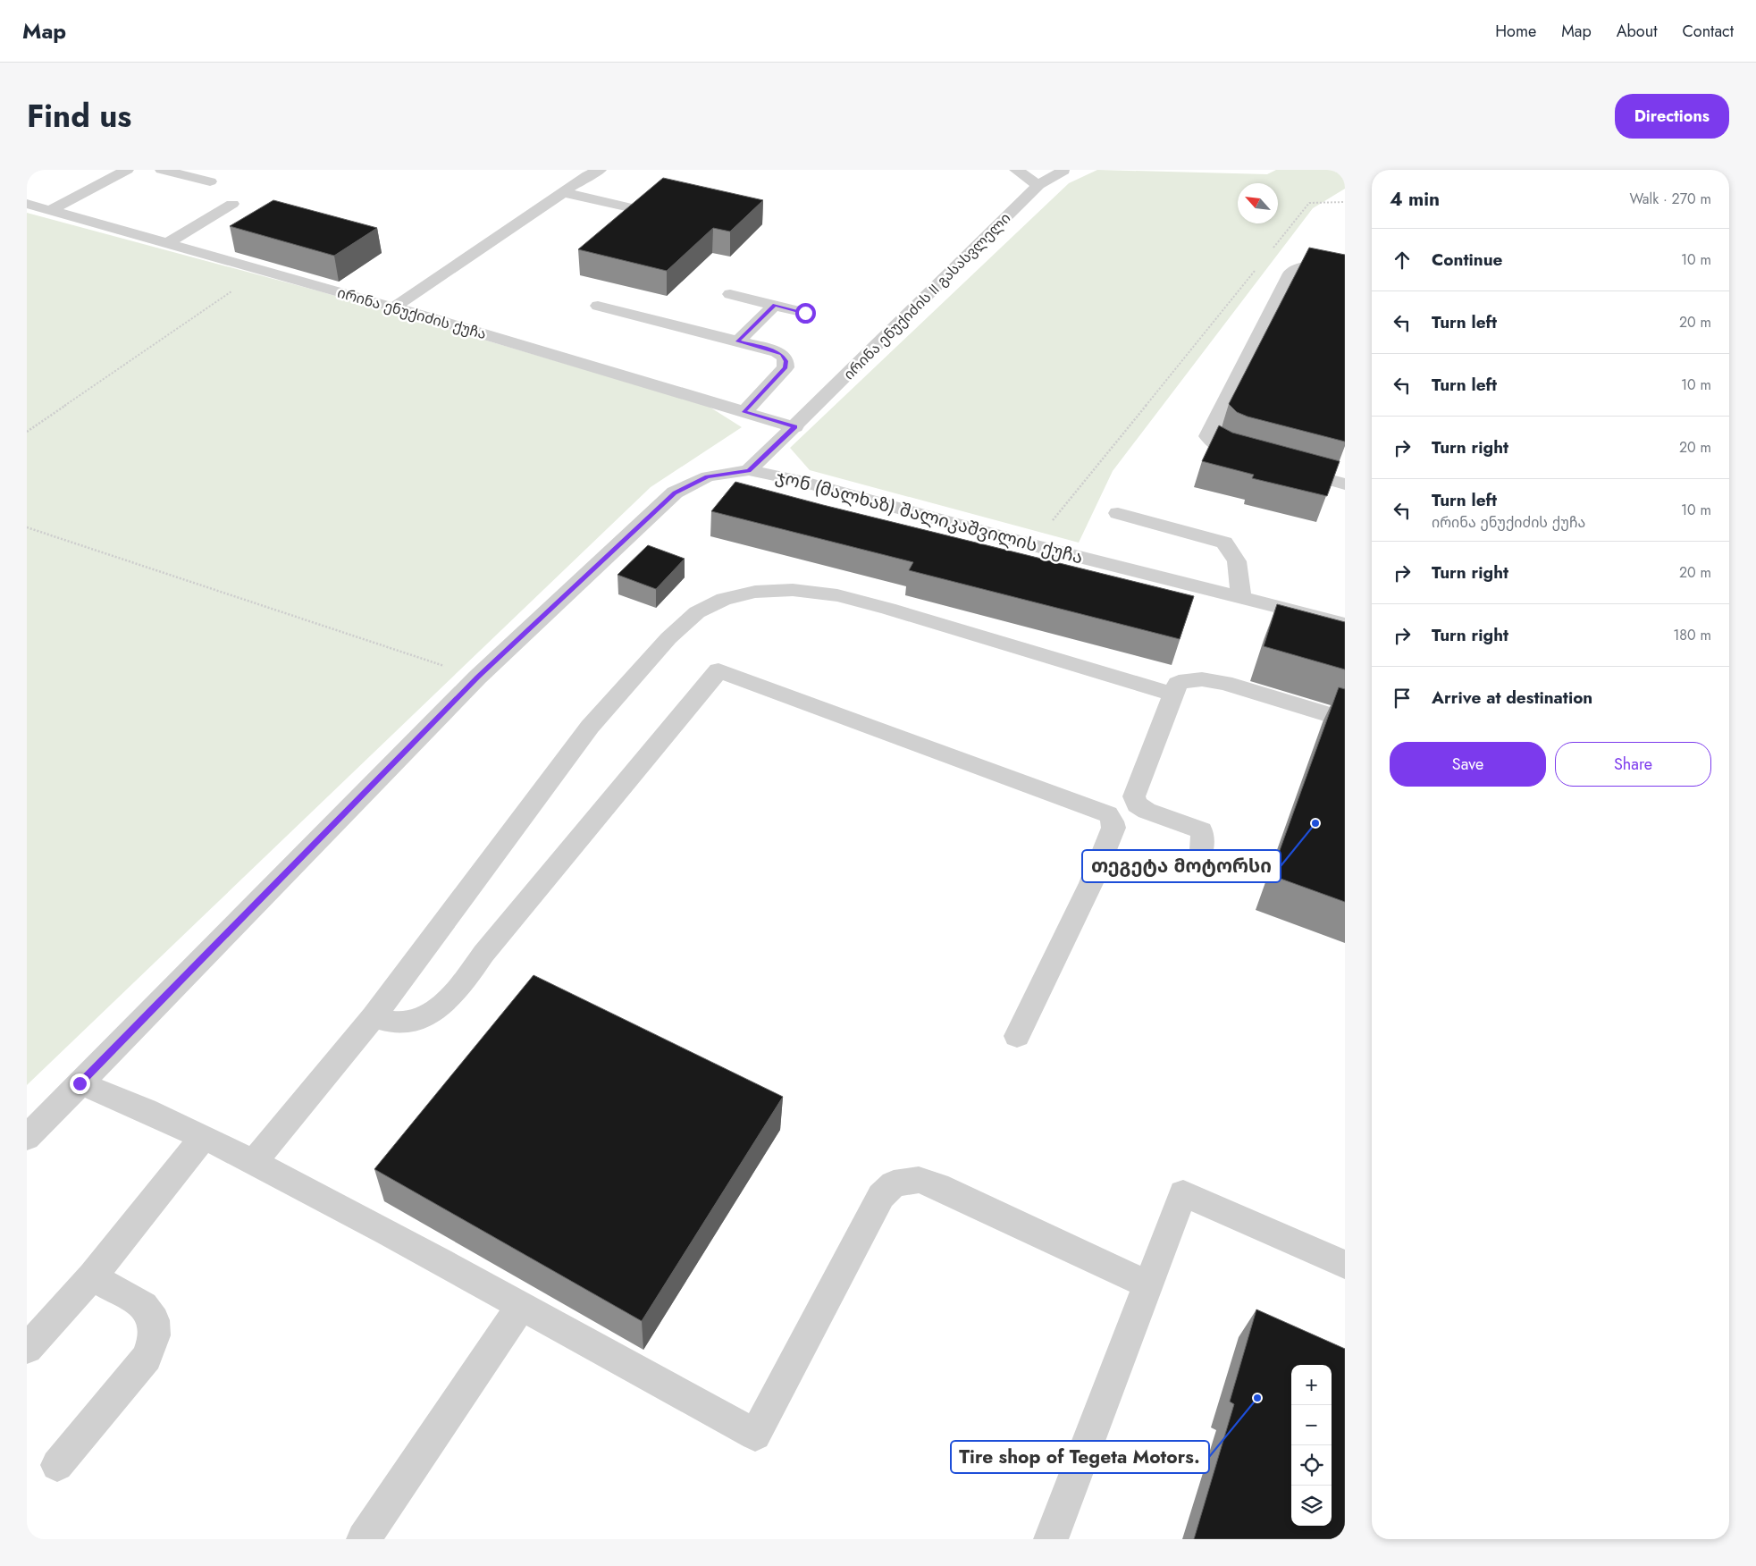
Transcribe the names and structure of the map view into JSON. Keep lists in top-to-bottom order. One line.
{"streets":{"street":["ირინა ენუქიძის II გასასვლელი","ირინა ენუქიძის ქუჩა","ჯონ (მალხაზ) შალიკაშვილის ქუჩა"]},"crossings":[["ირინა ენუქიძის II გასასვლელი","ირინა ენუქიძის ქუჩა"],["ირინა ენუქიძის II გასასვლელი","ჯონ (მალხაზ) შალიკაშვილის ქუჩა"]],"places":["თეგეტა მოტორსი","Tire shop of Tegeta Motors."],"north":"top left","page":{"header":"Map","nav":["Home","Map","About","Contact"],"title":"Find us","buttons":["Directions",["Save","Share"]],"heading":["4 min","Walk · 270 m"],"list":[["Continue","10 m"],["Turn left","20 m"],["Turn left","10 m"],["Turn right","20 m"],["Turn left","ირინა ენუქიძის ქუჩა","10 m"],["Turn right","20 m"],["Turn right","180 m"],"Arrive at destination"],"map_buttons":["+","−"]}}
